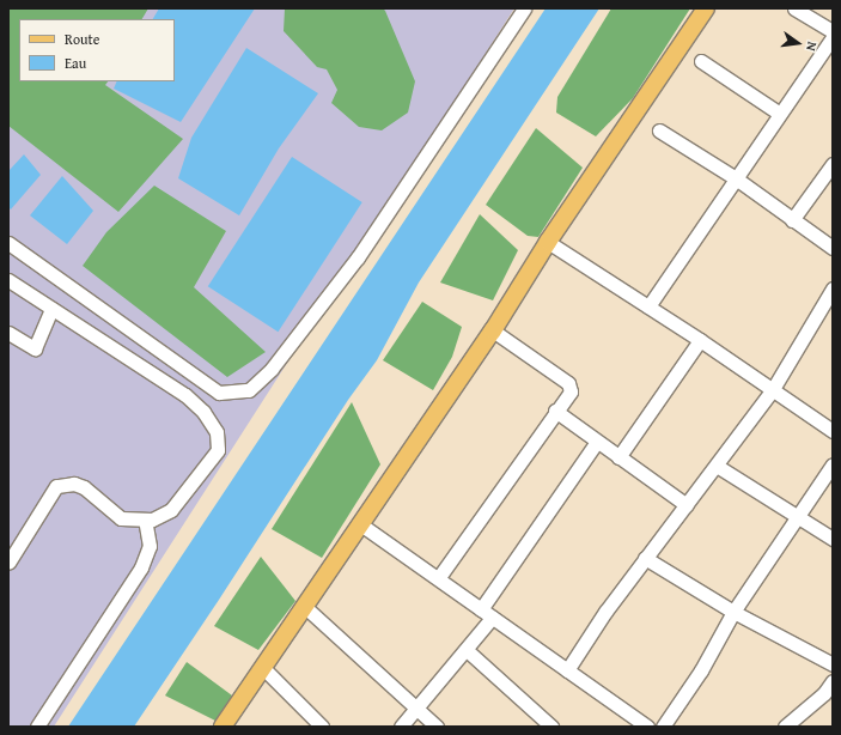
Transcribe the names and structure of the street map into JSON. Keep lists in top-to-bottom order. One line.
{"legend":["Route","Eau"],"north":"right"}
